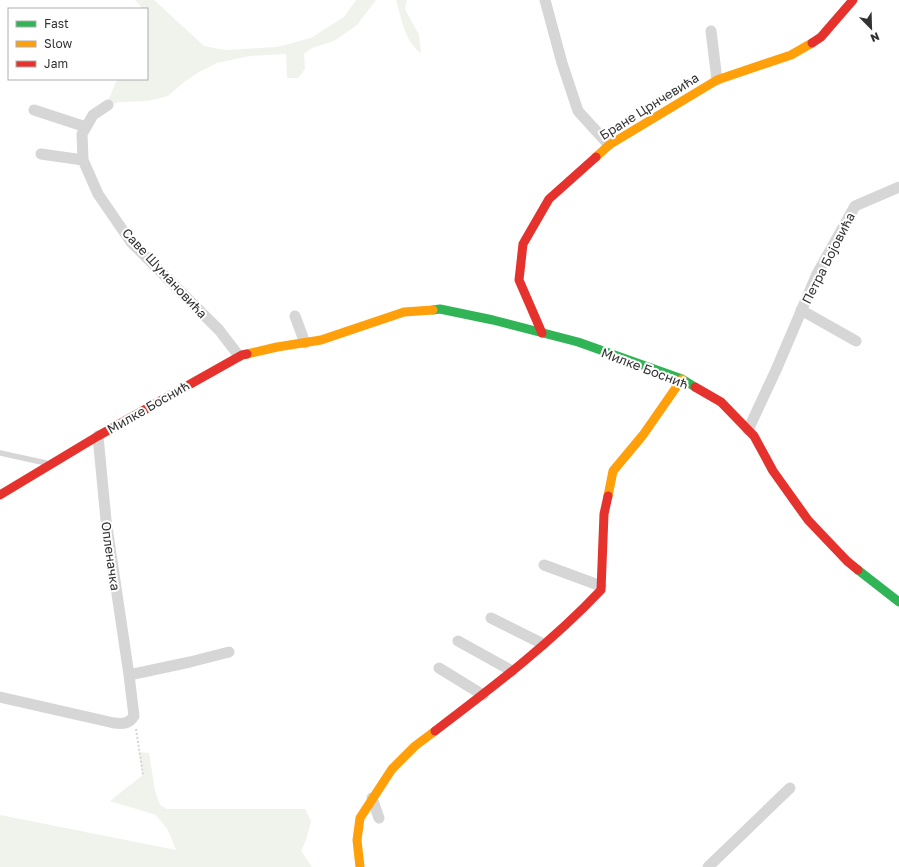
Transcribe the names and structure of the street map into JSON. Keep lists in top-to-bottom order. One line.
{"streets":{"street":["Бране Црнчевића","Петра Бојовића","Саве Шумановића","Милке Боснић","Опленачка"]},"crossings":[["Бране Црнчевића","Милке Боснић"],["Петра Бојовића","Милке Боснић"],["Саве Шумановића","Милке Боснић"],["Милке Боснић","Опленачка"]],"legend":["Fast","Slow","Jam"],"north":"bottom right"}
